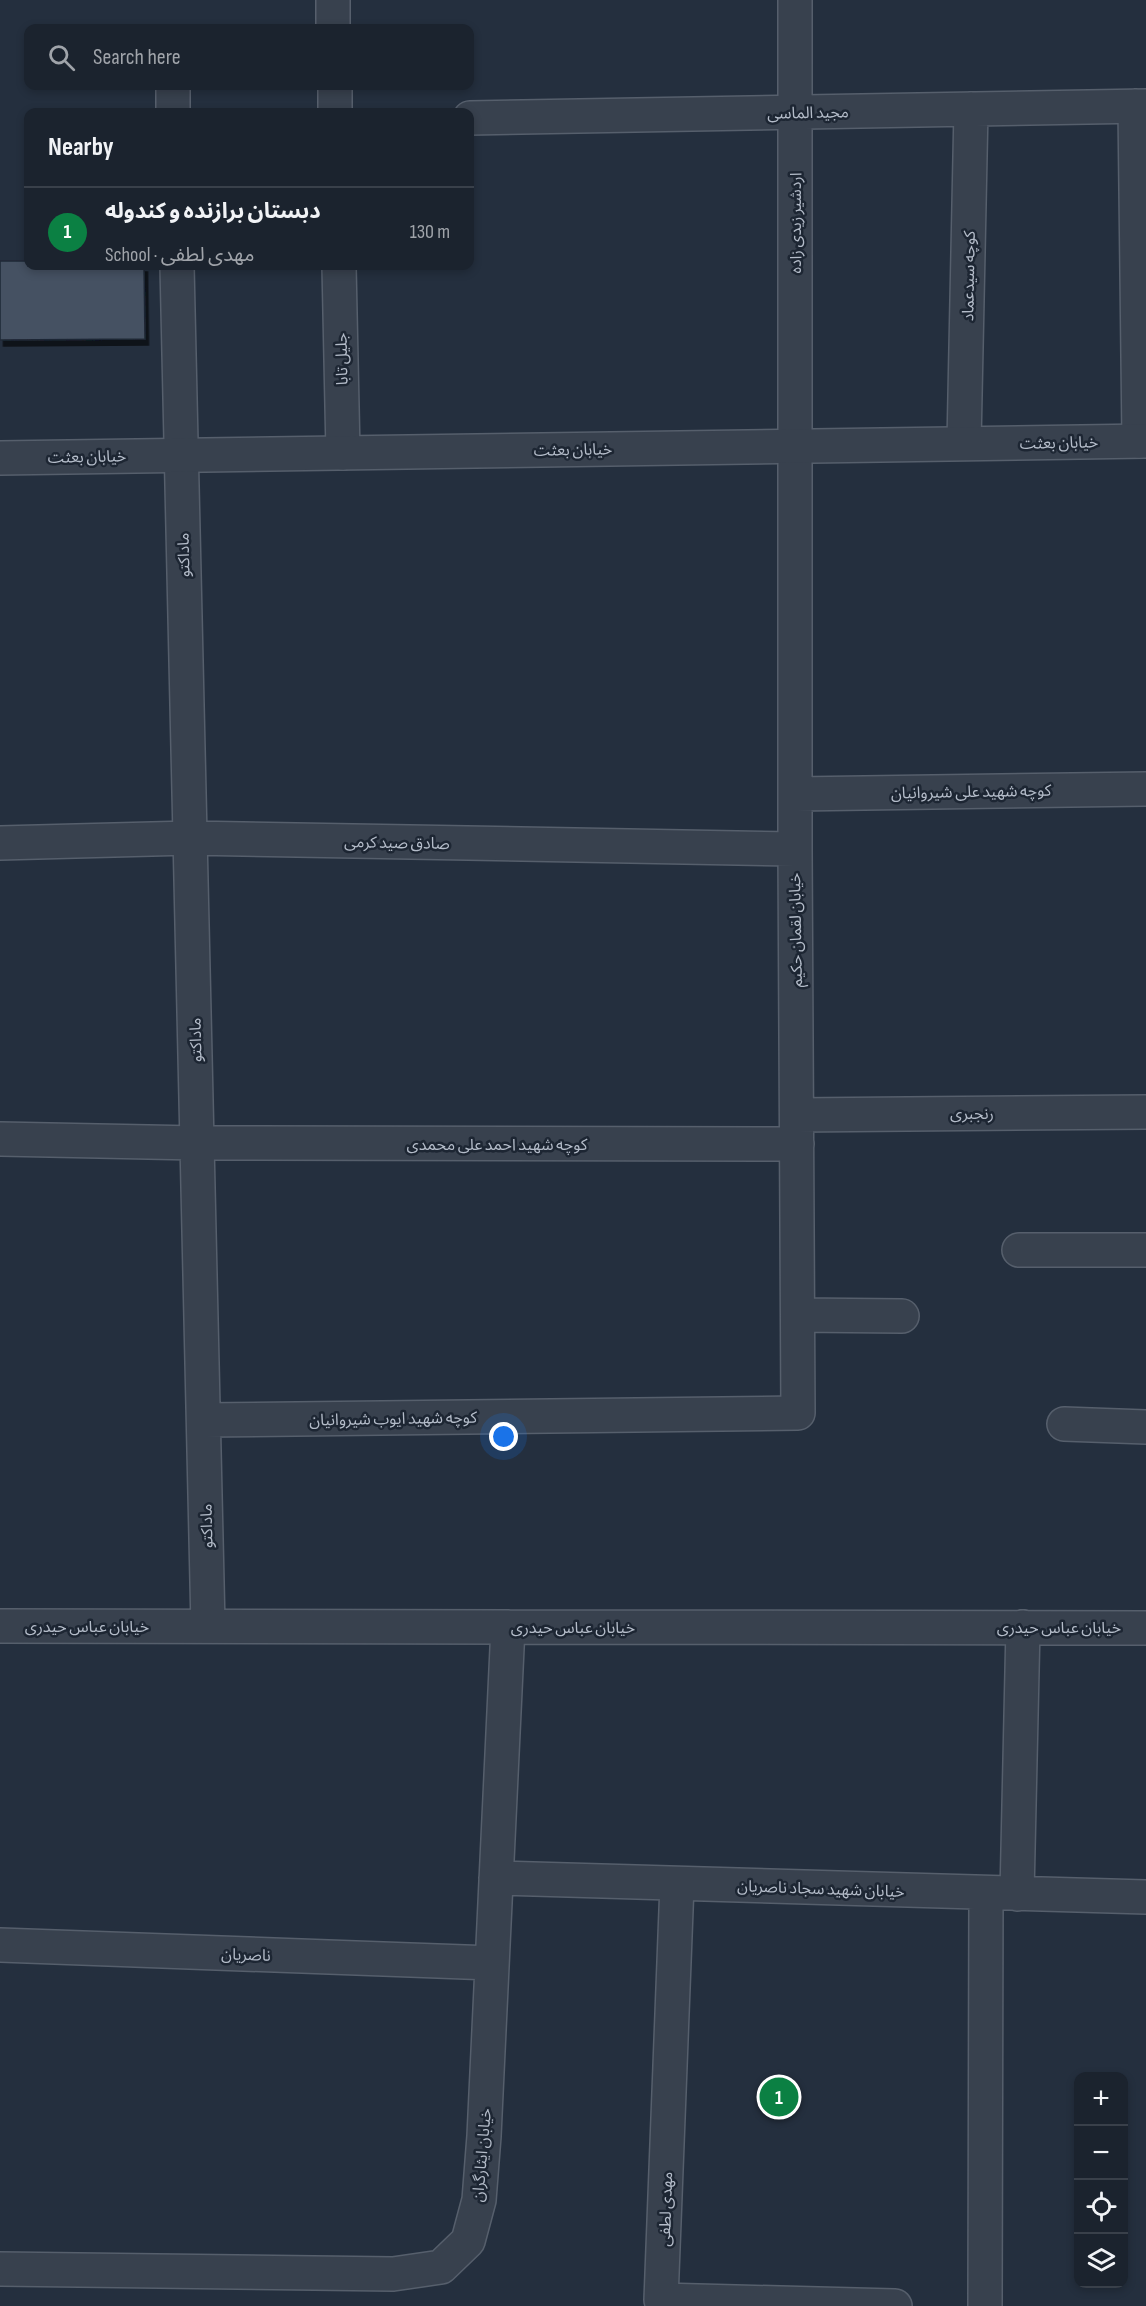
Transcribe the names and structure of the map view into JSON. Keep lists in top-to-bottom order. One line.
{"streets":{"street":["مجید الماسی","اردشیر زیدی زاده","کوچه سیدعماد","جلیل تابا","خیابان بعثت","ماداکتو","کوچه شهید علی شیروانیان","صادق صید کرمی","خیابان لقمان حکیم","رنجبری","کوچه شهید احمد علی محمدی","کوچه شهید ایوب شیروانیان","خیابان عباس حیدری","خیابان شهید سجاد ناصریان","ناصریان","خیابان ایثارگران","مهدی لطفی"]},"crossings":[["مجید الماسی","اردشیر زیدی زاده"],["مجید الماسی","کوچه سیدعماد"],["اردشیر زیدی زاده","خیابان بعثت"],["اردشیر زیدی زاده","خیابان لقمان حکیم"],["کوچه سیدعماد","خیابان بعثت"],["جلیل تابا","خیابان بعثت"],["خیابان بعثت","ماداکتو"],["خیابان بعثت","خیابان لقمان حکیم"],["ماداکتو","صادق صید کرمی"],["ماداکتو","کوچه شهید احمد علی محمدی"],["ماداکتو","کوچه شهید ایوب شیروانیان"],["ماداکتو","خیابان عباس حیدری"],["کوچه شهید علی شیروانیان","خیابان لقمان حکیم"],["صادق صید کرمی","خیابان لقمان حکیم"],["خیابان لقمان حکیم","رنجبری"],["خیابان لقمان حکیم","کوچه شهید احمد علی محمدی"],["خیابان لقمان حکیم","کوچه شهید ایوب شیروانیان"],["رنجبری","کوچه شهید احمد علی محمدی"],["خیابان عباس حیدری","خیابان ایثارگران"],["خیابان شهید سجاد ناصریان","خیابان ایثارگران"],["خیابان شهید سجاد ناصریان","مهدی لطفی"],["ناصریان","خیابان ایثارگران"]],"page":{"search":"Search here","heading":"Nearby","list":[{"mark":"1","name":"دبستان برازنده و کندوله","note":"School · مهدی لطفی","value":"130 m"}],"map_buttons":["+","−"],"pins":"1"}}
